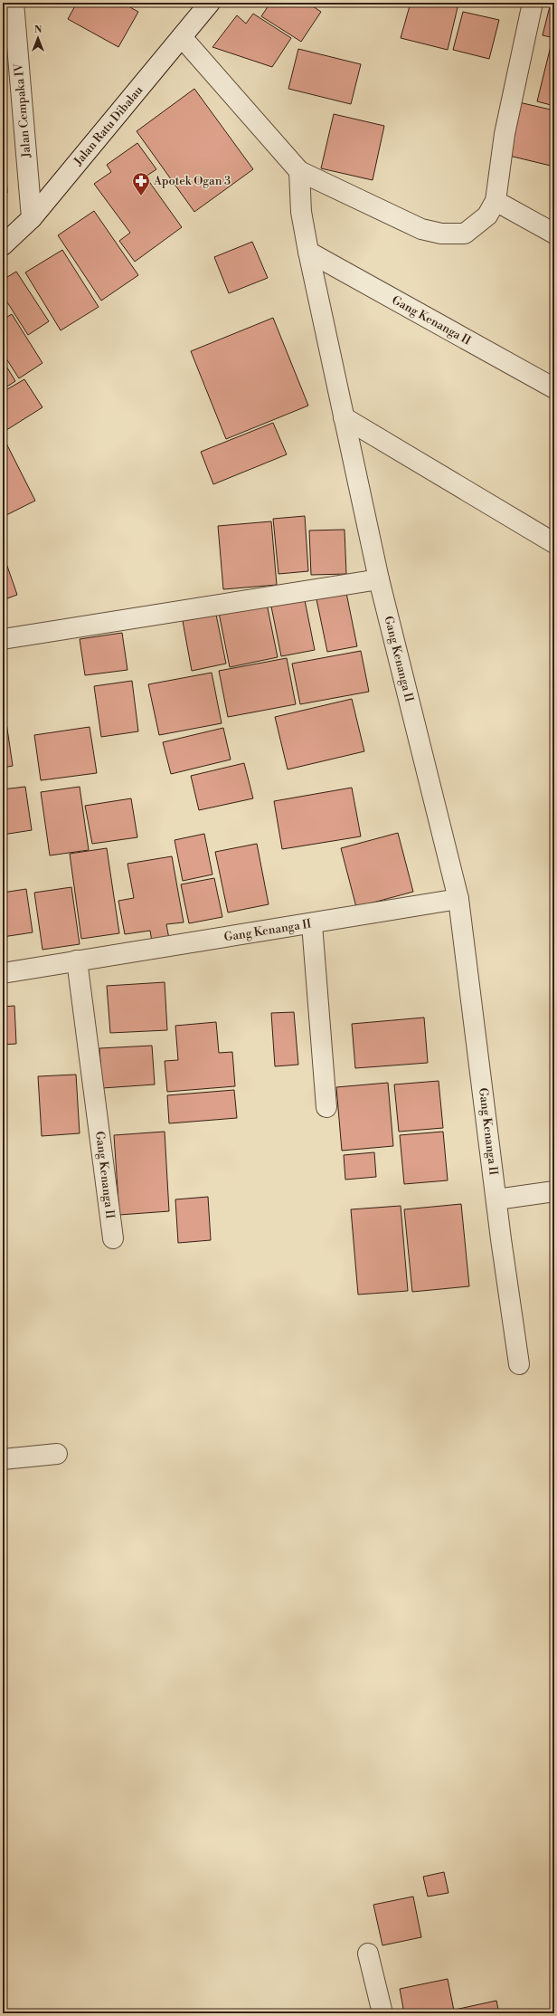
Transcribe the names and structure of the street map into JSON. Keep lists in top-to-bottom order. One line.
{"streets":{"street":["Jalan Cempaka IV","Jalan Ratu Dibalau","Gang Kenanga II"]},"crossings":[["Jalan Cempaka IV","Jalan Ratu Dibalau"]],"places":{"pharmacy":["Apotek Ogan 3"]},"north":"top"}
